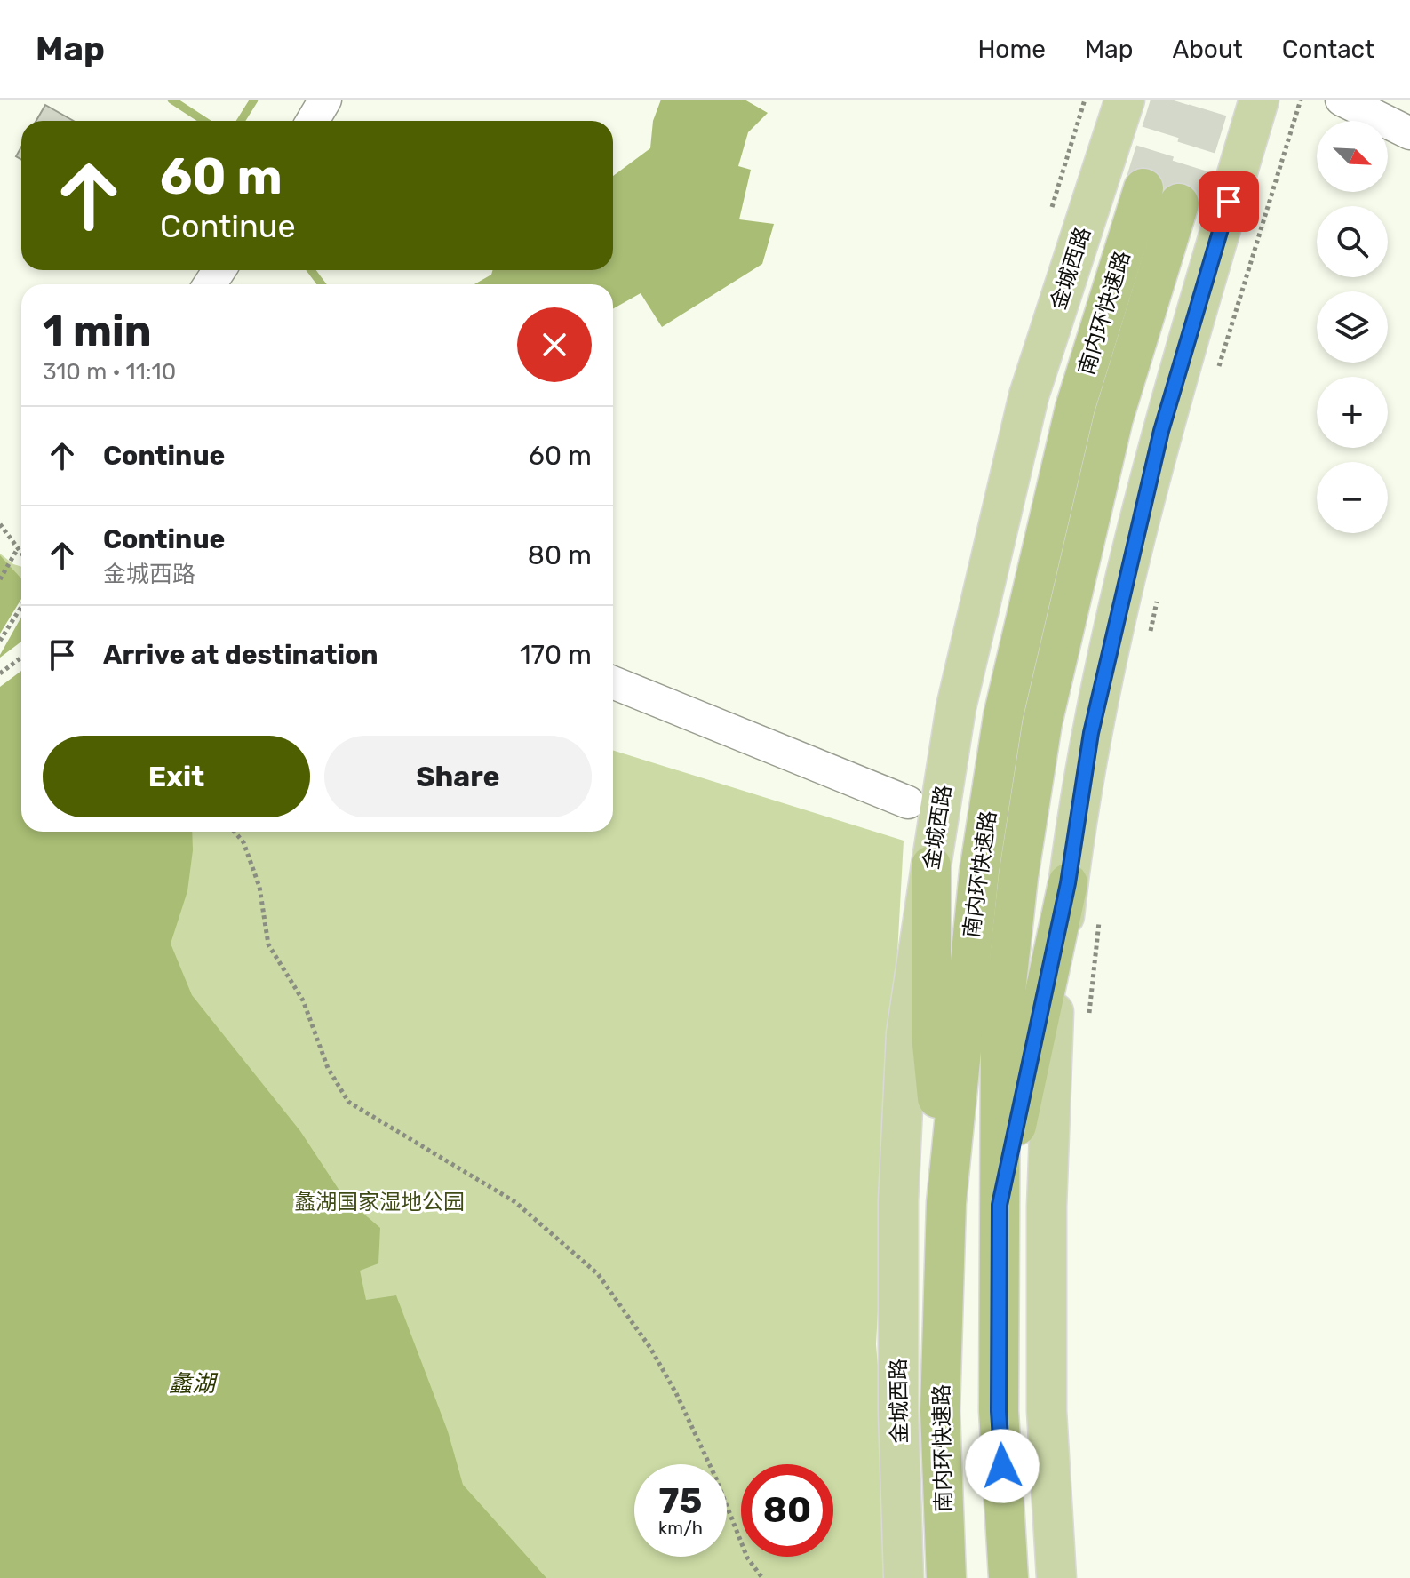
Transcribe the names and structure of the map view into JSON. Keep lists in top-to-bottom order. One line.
{"streets":{"highway":["南内环快速路"],"main road":["金城西路"]},"water":["蠡湖"],"parks":["蠡湖国家湿地公园"],"north":"bottom right","page":{"header":"Map","nav":["Home","Map","About","Contact"],"map_buttons":["+","−"],"turn":["60 m","Continue"],"heading":["1 min","310 m · 11:10"],"list":[{"name":"Continue","value":"60 m"},{"name":"Continue","note":"金城西路","value":"80 m"},{"name":"Arrive at destination","value":"170 m"}],"buttons":["Exit","Share"],"speed":"75 km/h","limit":"80"}}
